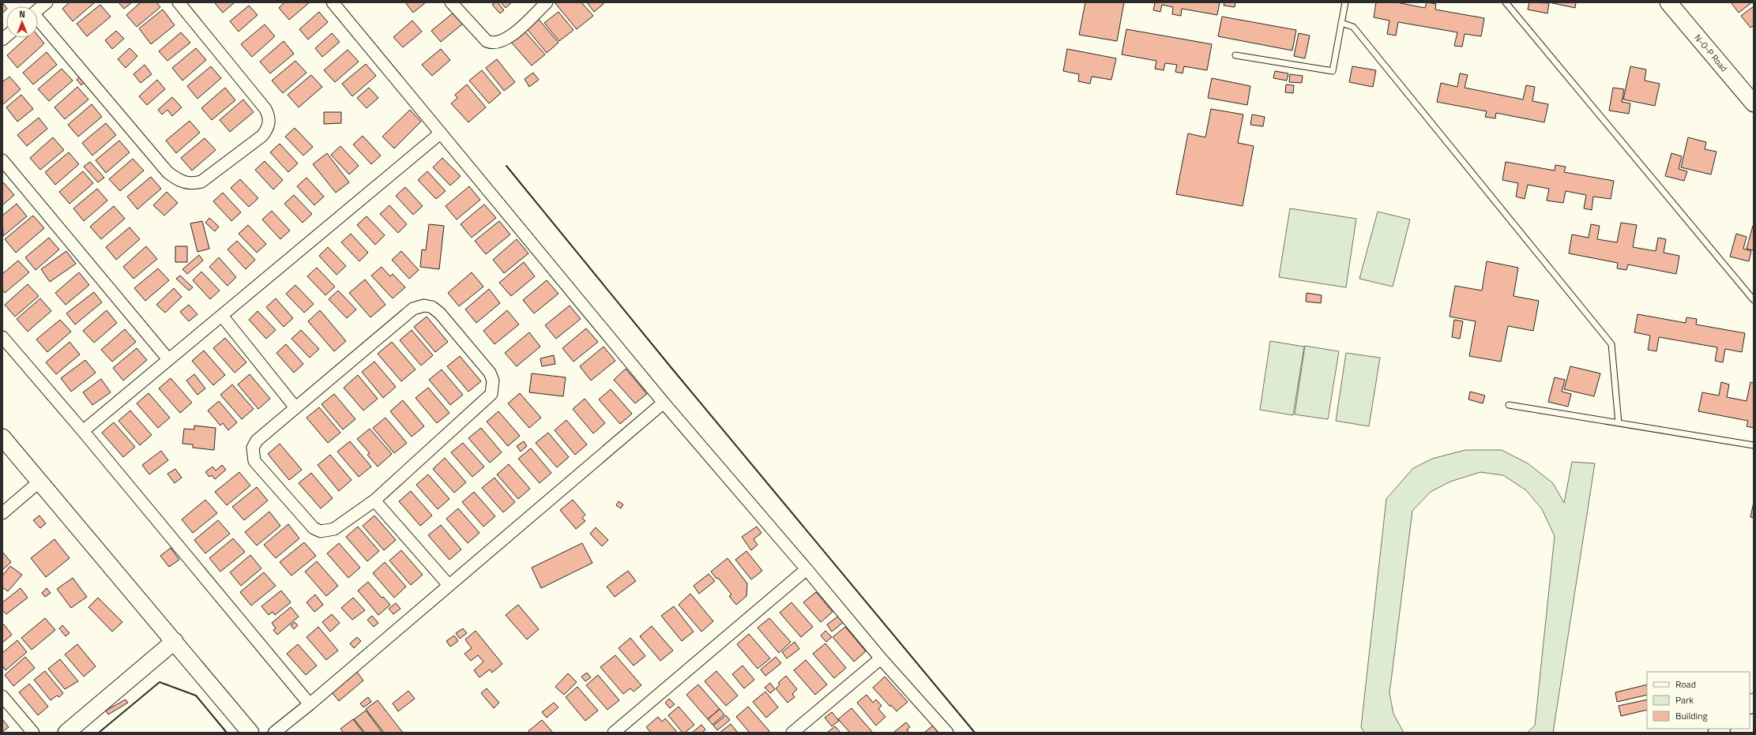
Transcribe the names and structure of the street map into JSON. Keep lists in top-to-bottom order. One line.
{"streets":{"street":["N-O-P Road"]},"legend":["Road","Park","Building"],"north":"top"}
